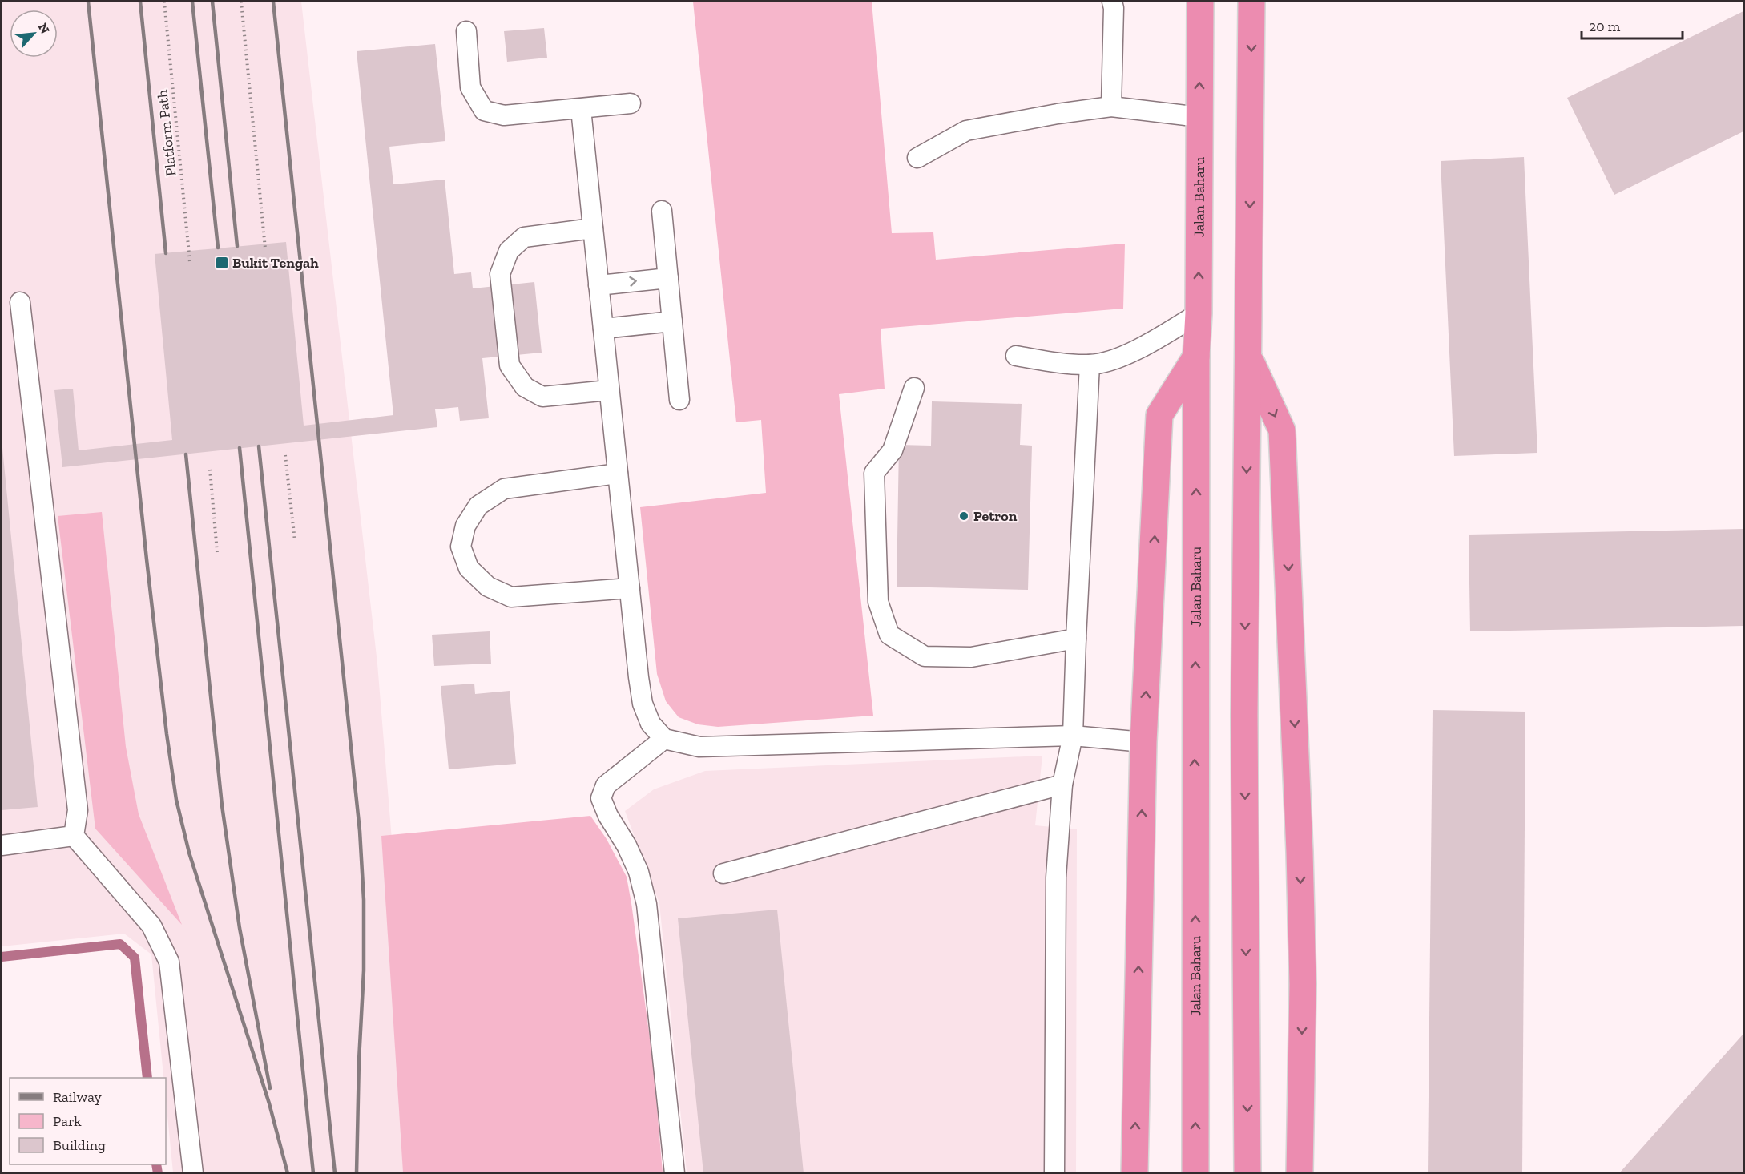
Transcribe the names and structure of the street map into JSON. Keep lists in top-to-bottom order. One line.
{"streets":{"highway":["Jalan Baharu"],"path":["Platform Path"]},"places":{"transit":["Bukit Tengah"],"other":["Petron"]},"legend":["Railway","Park","Building"],"scale_bar":"20 m","north":"top right"}
